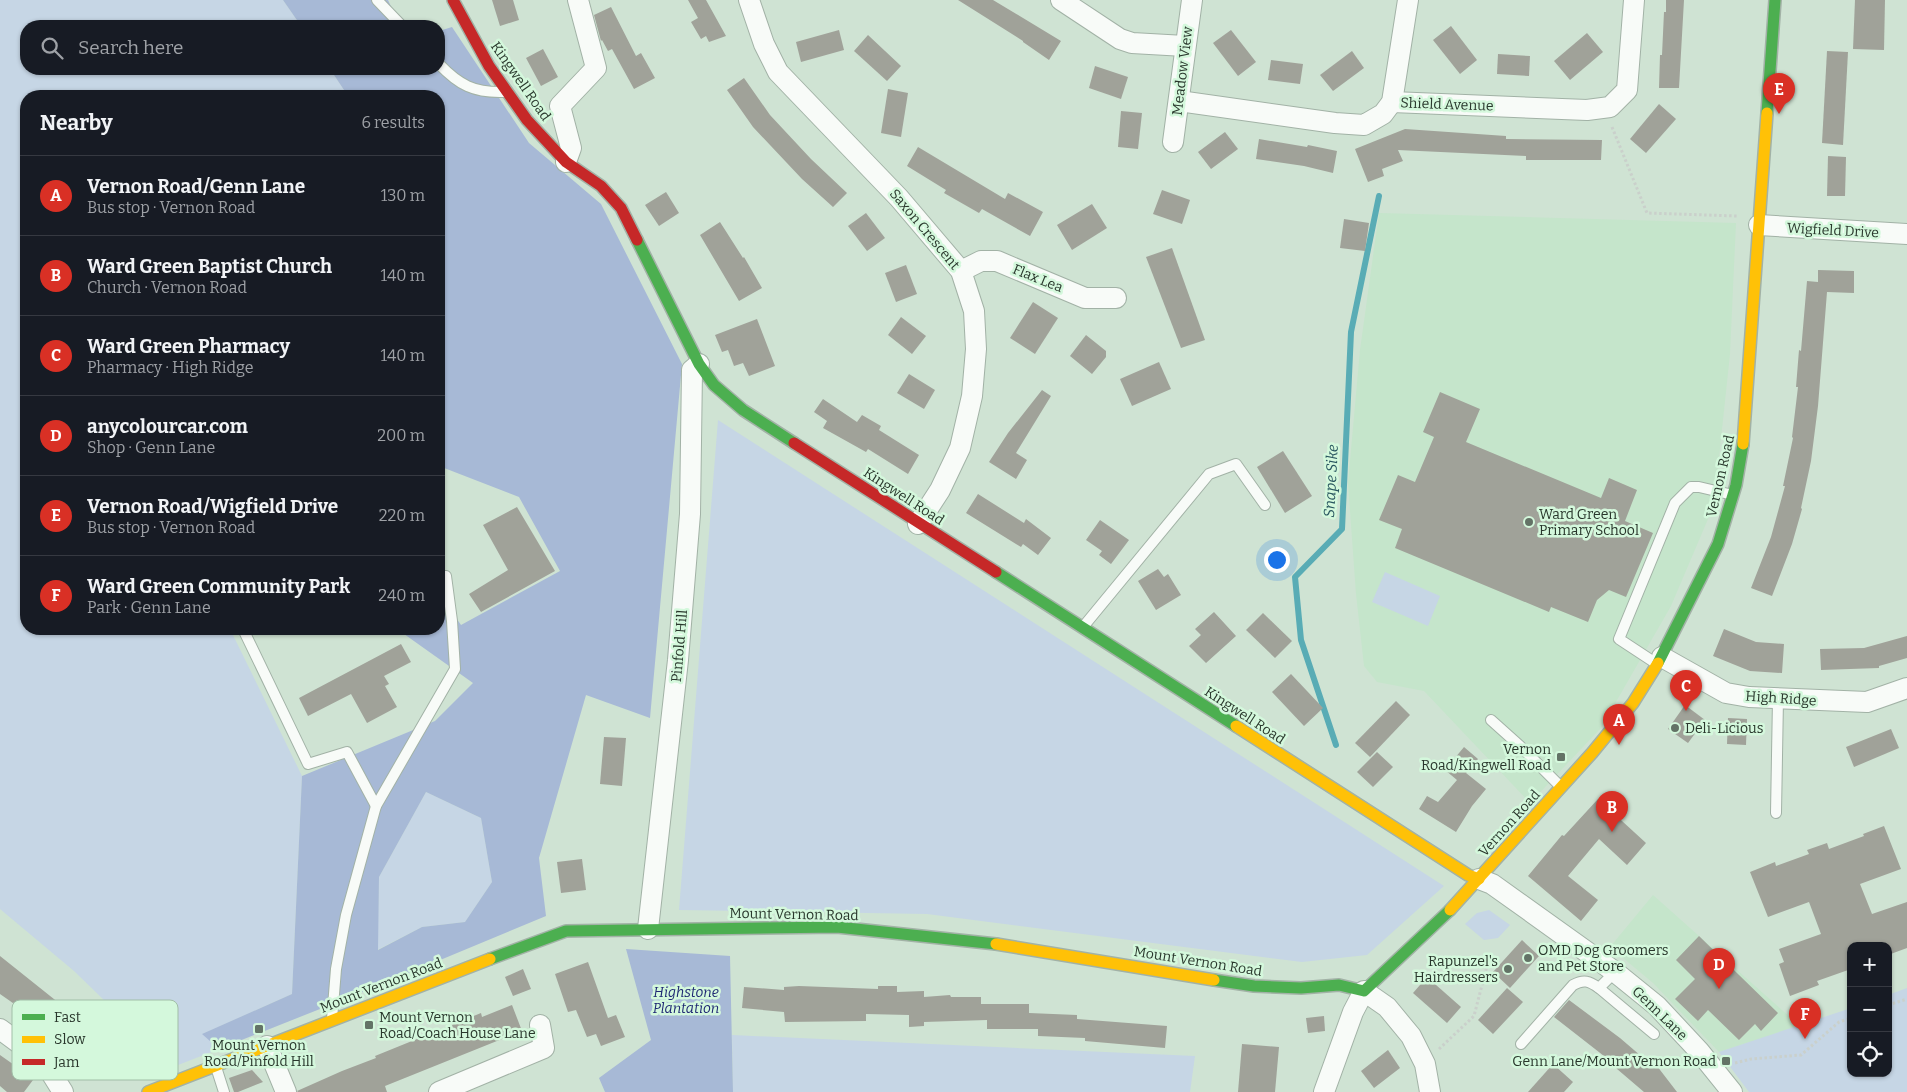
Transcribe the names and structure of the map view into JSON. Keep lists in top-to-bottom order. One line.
{"streets":{"street":["Meadow View","Kingwell Road","Shield Avenue","Saxon Crescent","Wigfield Drive","Flax Lea","Vernon Road","Pinfold Hill","High Ridge","Mount Vernon Road","Genn Lane"]},"crossings":[["Meadow View","Shield Avenue"],["Kingwell Road","Saxon Crescent"],["Kingwell Road","Vernon Road"],["Kingwell Road","Pinfold Hill"],["Kingwell Road","Genn Lane"],["Saxon Crescent","Flax Lea"],["Wigfield Drive","Vernon Road"],["Vernon Road","High Ridge"],["Vernon Road","Genn Lane"],["Pinfold Hill","Mount Vernon Road"]],"water":["Snape Sike"],"parks":["Highstone Plantation"],"places":{"other":["Ward Green Primary School","Deli-Licious","OMD Dog Groomers and Pet Store","Rapunzel's Hairdressers"],"transit":["Vernon Road/Kingwell Road","Mount Vernon Road/Coach House Lane","Mount Vernon Road/Pinfold Hill","Genn Lane/Mount Vernon Road"]},"legend":["Fast","Slow","Jam"],"page":{"search":"Search here","pins":["E","C","A","B","D","F"],"heading":["Nearby","6 results"],"list":[{"mark":"A","name":"Vernon Road/Genn Lane","note":"Bus stop · Vernon Road","value":"130 m"},{"mark":"B","name":"Ward Green Baptist Church","note":"Church · Vernon Road","value":"140 m"},{"mark":"C","name":"Ward Green Pharmacy","note":"Pharmacy · High Ridge","value":"140 m"},{"mark":"D","name":"anycolourcar.com","note":"Shop · Genn Lane","value":"200 m"},{"mark":"E","name":"Vernon Road/Wigfield Drive","note":"Bus stop · Vernon Road","value":"220 m"},{"mark":"F","name":"Ward Green Community Park","note":"Park · Genn Lane","value":"240 m"}],"map_buttons":["+","−"]}}
